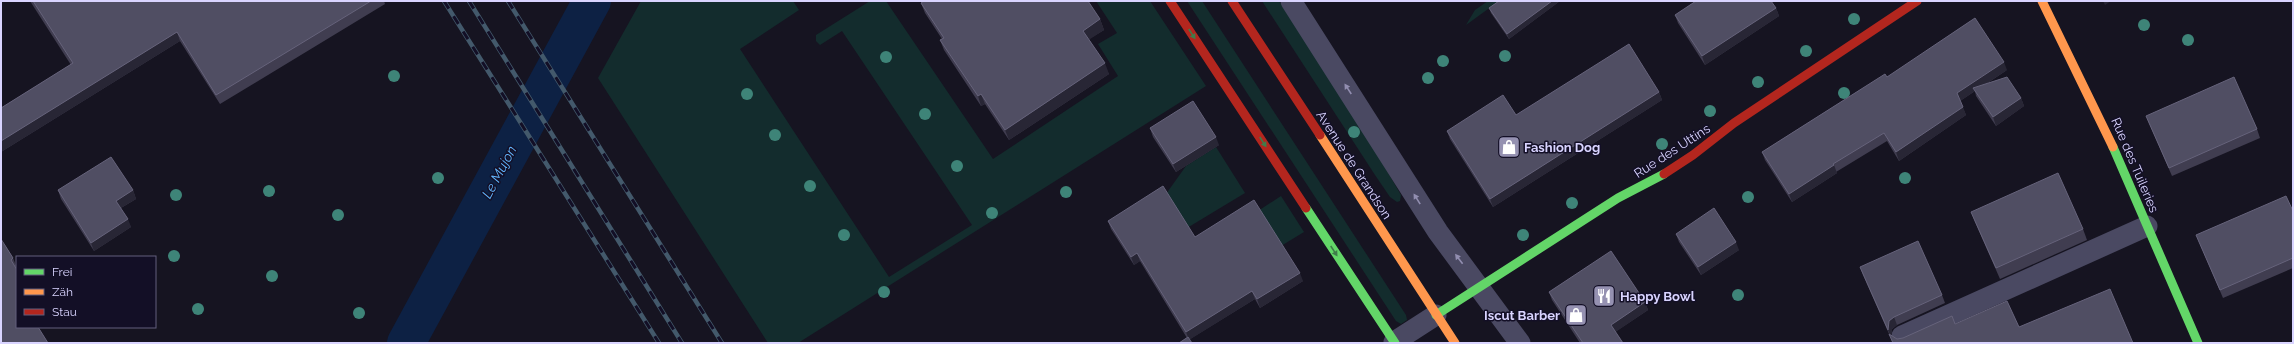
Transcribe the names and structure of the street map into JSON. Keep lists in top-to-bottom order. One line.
{"streets":{"street":["Rue des Uttins","Avenue de Grandson","Rue des Tuileries"]},"crossings":[["Rue des Uttins","Avenue de Grandson"]],"water":["Le Mujon"],"places":{"shop":["Fashion Dog","Iscut Barber"],"restaurant":["Happy Bowl"]},"legend":["Frei","Zäh","Stau"]}
